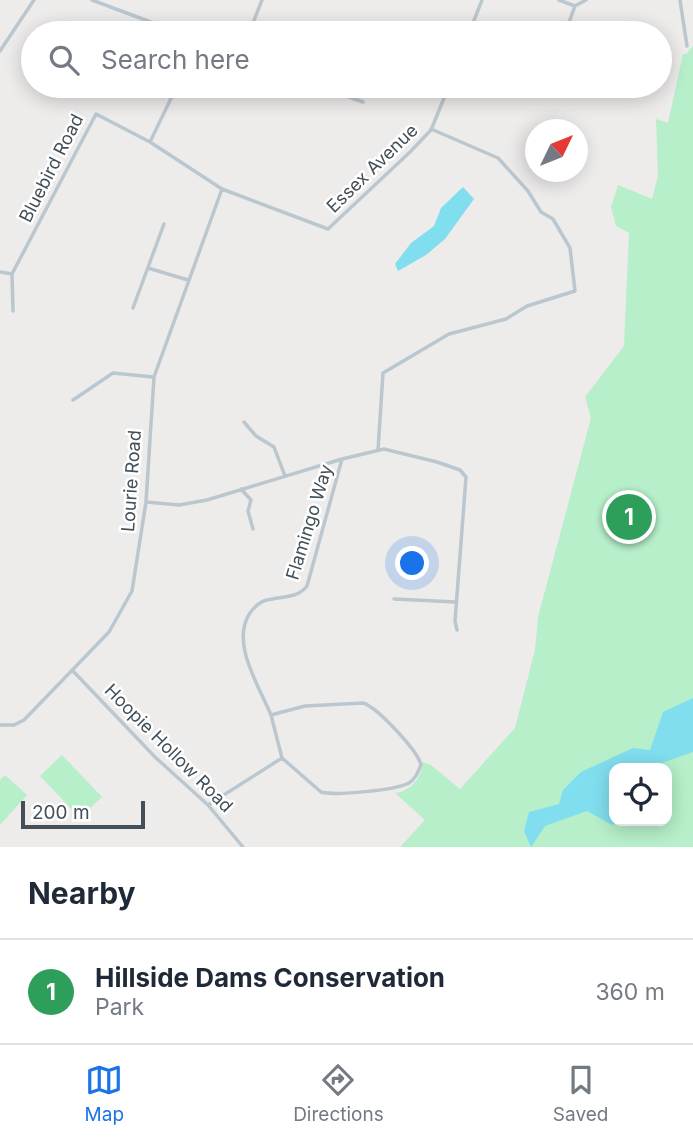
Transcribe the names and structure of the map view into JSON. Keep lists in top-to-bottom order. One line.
{"streets":{"street":["Bluebird Road","Essex Avenue","Lourie Road","Flamingo Way","Hoopie Hollow Road"]},"crossings":[["Essex Avenue","Lourie Road"],["Lourie Road","Hoopie Hollow Road"]],"scale_bar":"200 m","north":"top right","page":{"search":"Search here","pins":"1","scale":"200 m","heading":"Nearby","list":[{"mark":"1","name":"Hillside Dams Conservation","note":"Park","value":"360 m"}],"nav":["Map","Directions","Saved"]}}
